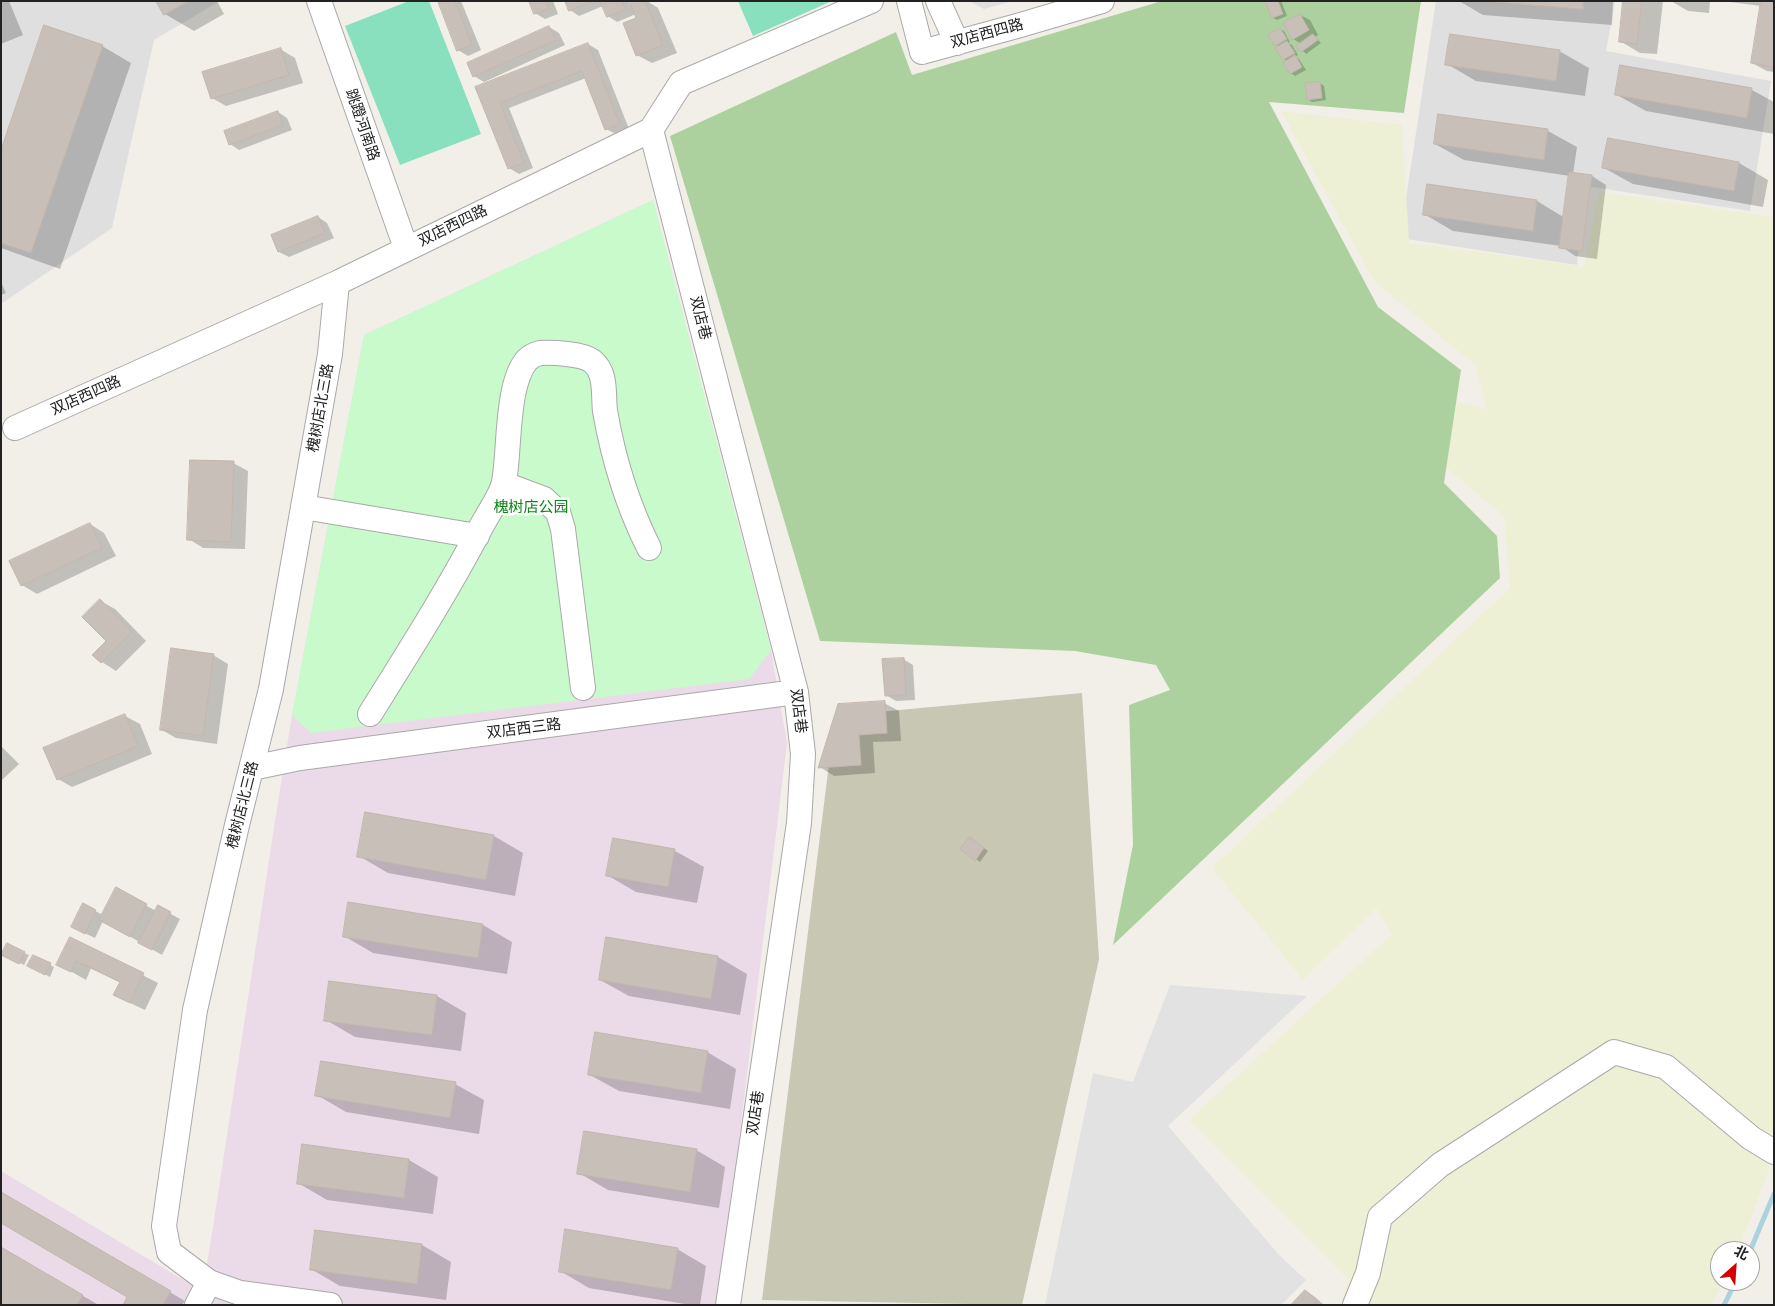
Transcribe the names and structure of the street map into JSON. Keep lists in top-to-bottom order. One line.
{"streets":{"street":["双店西四路","跳蹬河南路","双店巷","槐树店北三路","双店西三路"]},"crossings":[["双店西四路","跳蹬河南路"],["双店西四路","双店巷"],["双店西四路","槐树店北三路"],["双店巷","双店西三路"],["槐树店北三路","双店西三路"]],"parks":["槐树店公园"],"north":"top right"}
